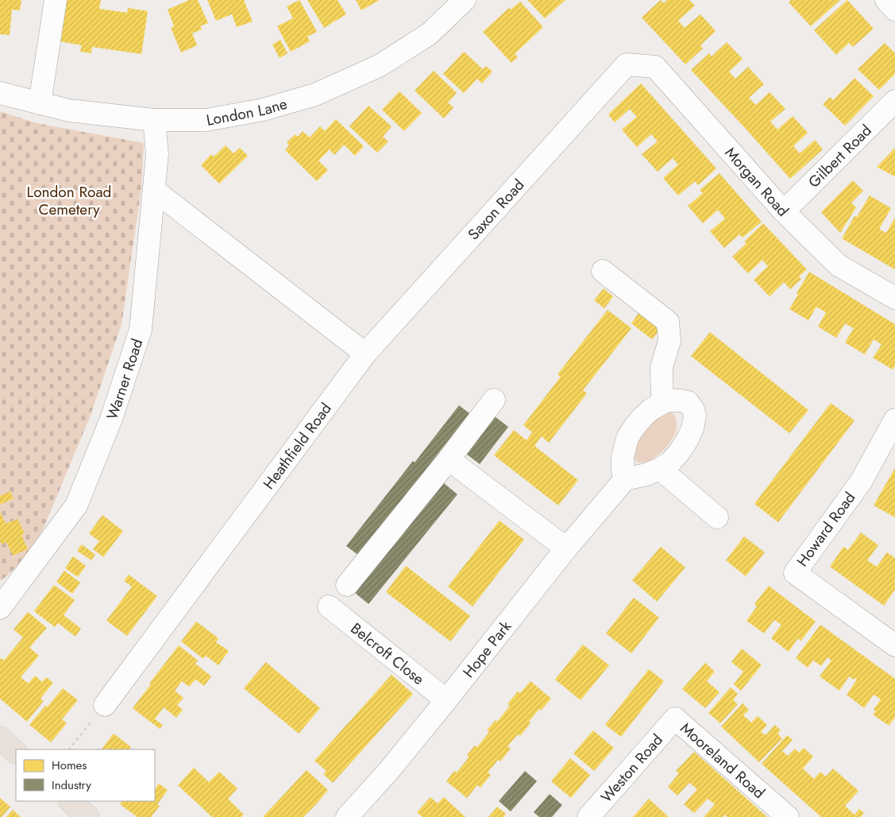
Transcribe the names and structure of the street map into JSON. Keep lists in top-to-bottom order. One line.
{"streets":{"street":["London Lane","Gilbert Road","Morgan Road","Saxon Road","Warner Road","Heathfield Road","Howard Road","Hope Park","Belcroft Close","Mooreland Road","Weston Road"]},"crossings":[["London Lane","Warner Road"],["Gilbert Road","Morgan Road"],["Morgan Road","Saxon Road"],["Saxon Road","Heathfield Road"],["Hope Park","Belcroft Close"],["Mooreland Road","Weston Road"]],"parks":["London Road Cemetery"],"legend":["Homes","Industry"]}
